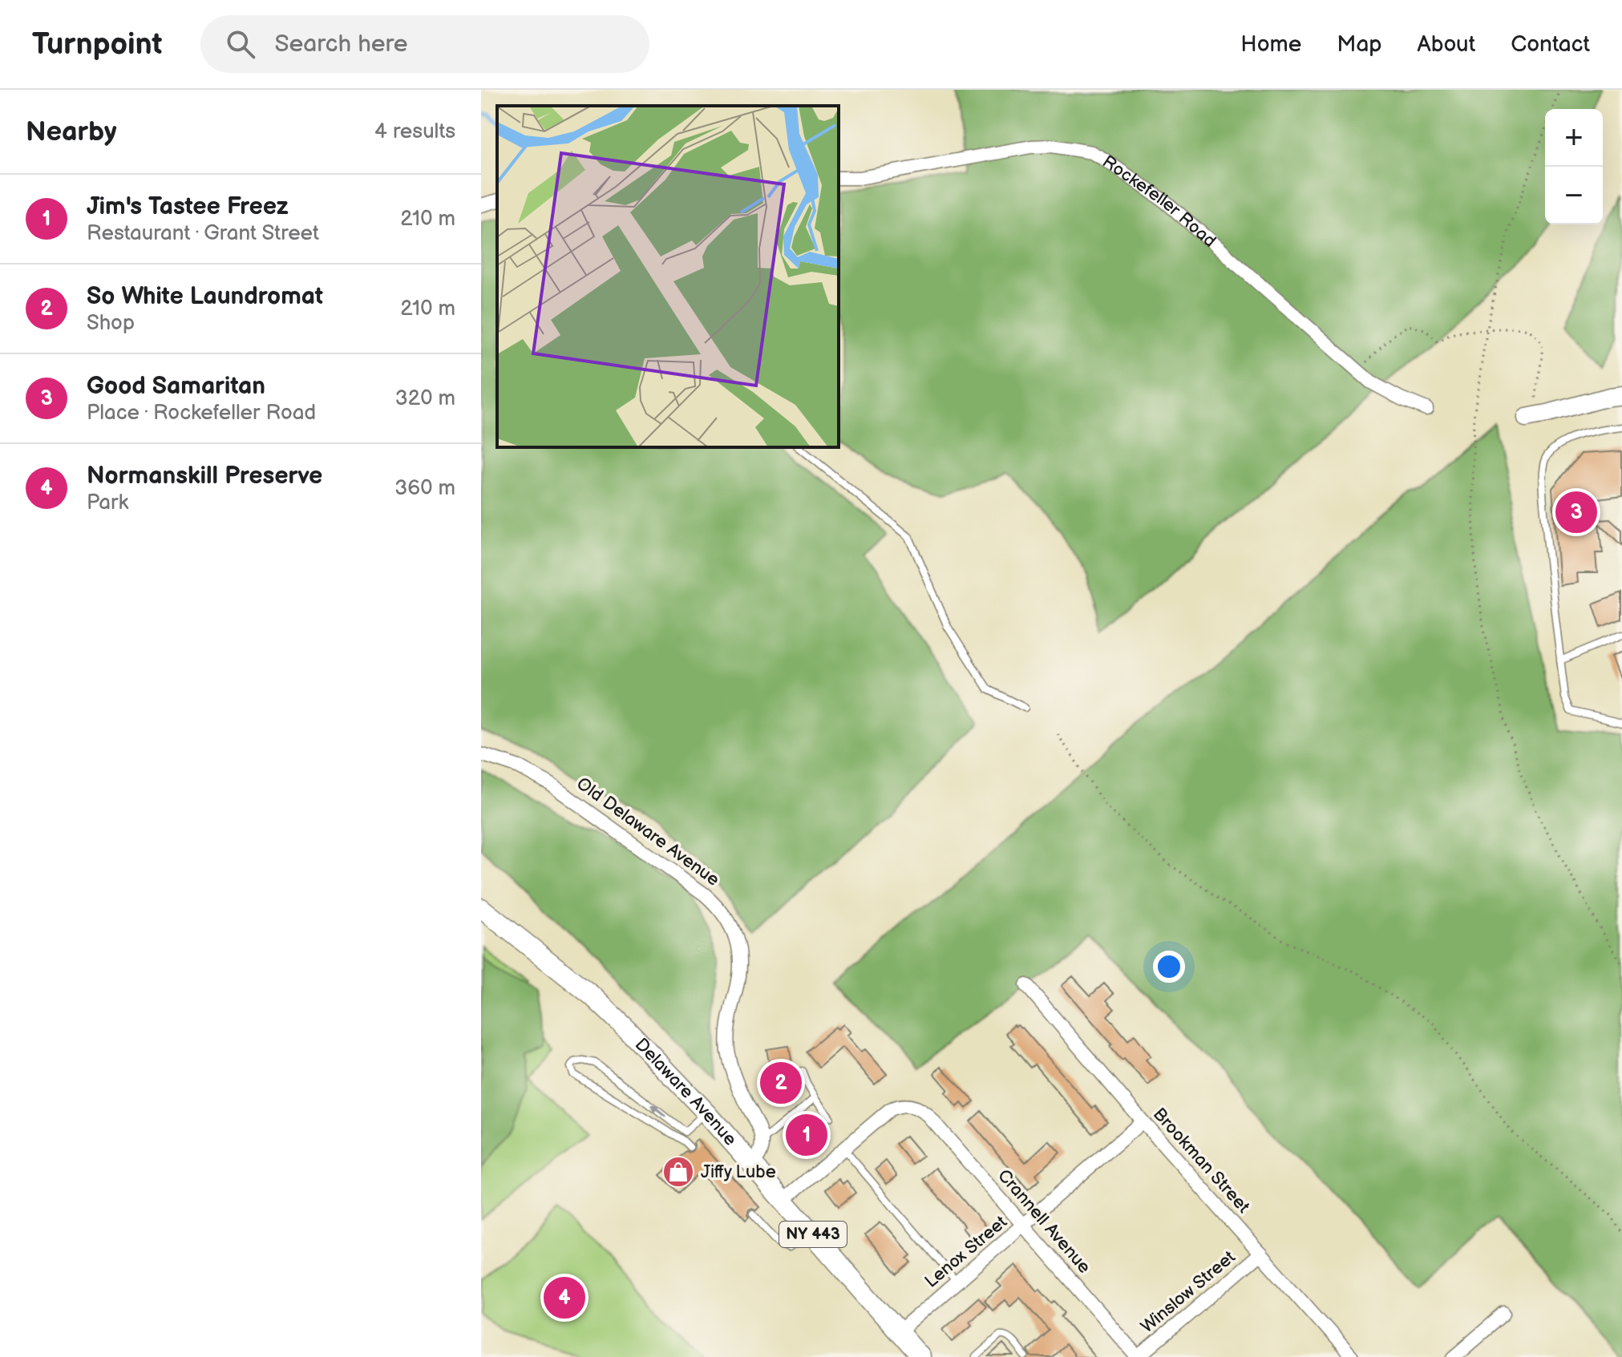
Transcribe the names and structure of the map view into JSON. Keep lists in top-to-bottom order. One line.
{"streets":{"main road":["Delaware Avenue","NY 443"],"street":["Rockefeller Road","Old Delaware Avenue","Brookman Street","Crannell Avenue","Lenox Street","Winslow Street"]},"crossings":[["Delaware Avenue","Lenox Street"],["Brookman Street","Lenox Street"],["Brookman Street","Winslow Street"],["Crannell Avenue","Lenox Street"],["Crannell Avenue","Winslow Street"]],"places":{"shop":["Jiffy Lube"]},"page":{"header":"Turnpoint","search":"Search here","nav":["Home","Map","About","Contact"],"heading":["Nearby","4 results"],"map_buttons":["+","−"],"list":[{"mark":"1","name":"Jim's Tastee Freez","note":"Restaurant · Grant Street","value":"210 m"},{"mark":"2","name":"So White Laundromat","note":"Shop","value":"210 m"},{"mark":"3","name":"Good Samaritan","note":"Place · Rockefeller Road","value":"320 m"},{"mark":"4","name":"Normanskill Preserve","note":"Park","value":"360 m"}],"pins":["3","2","1","4"]}}
